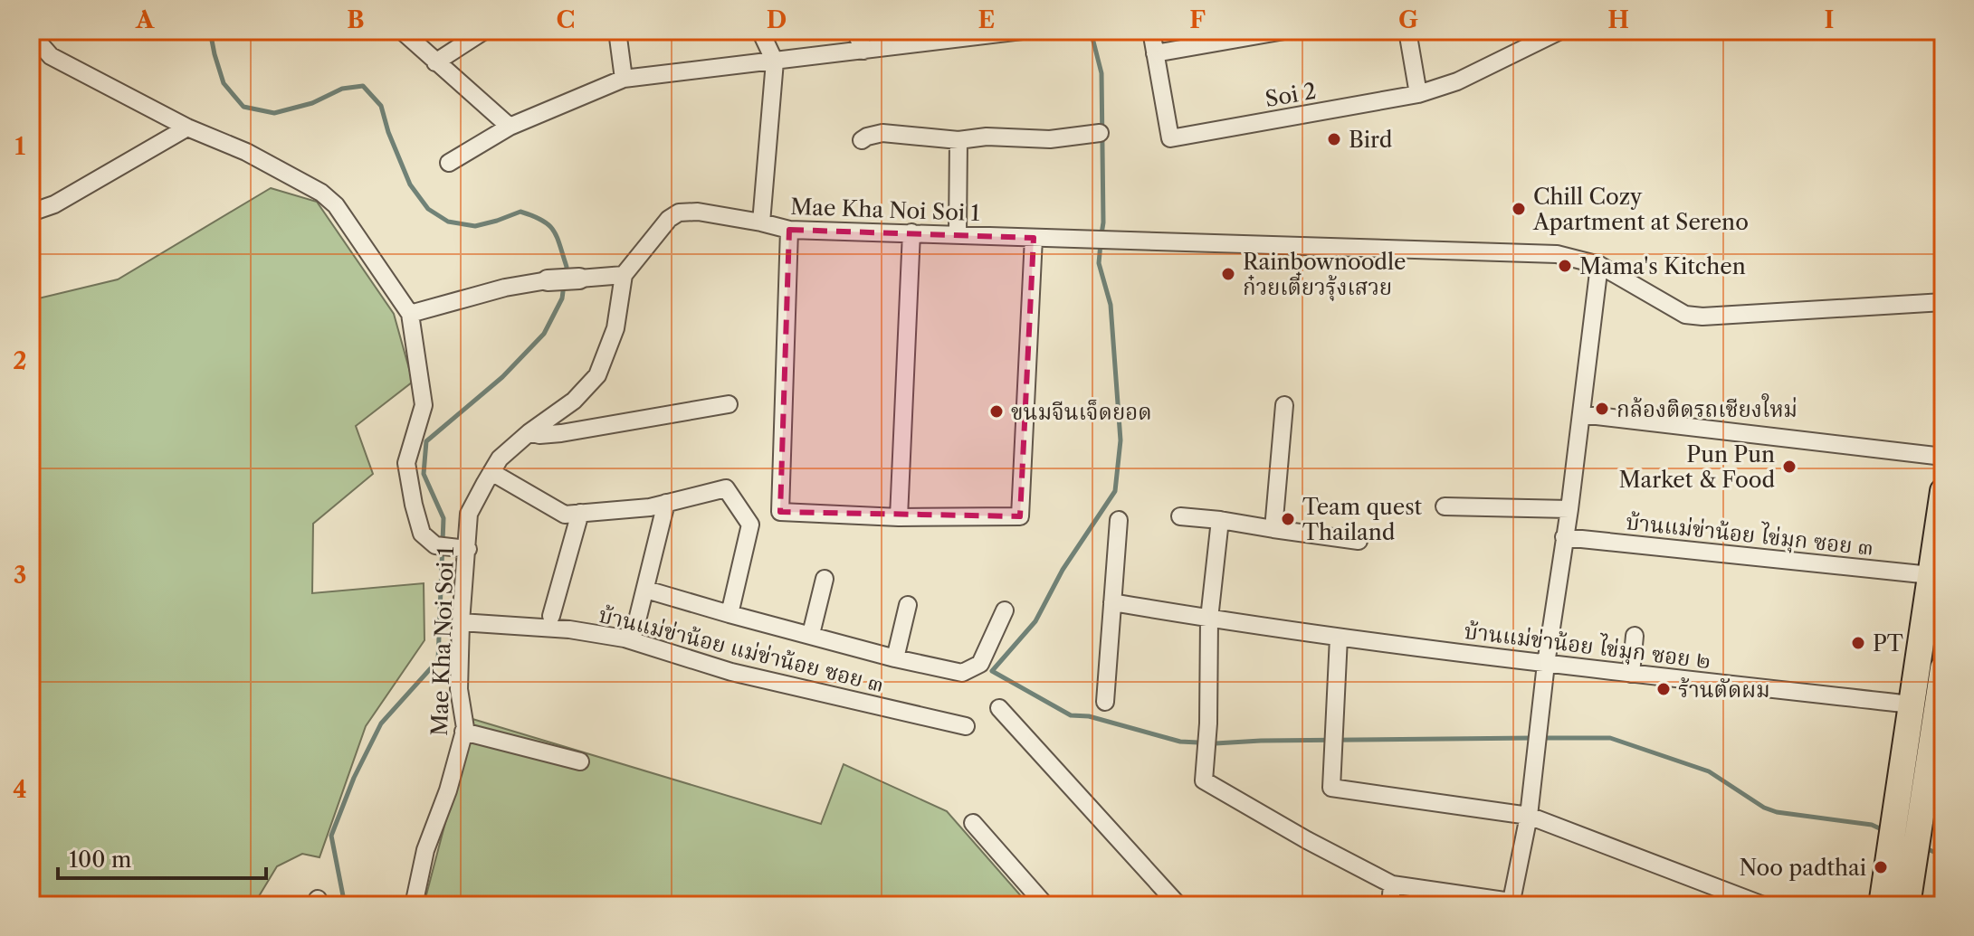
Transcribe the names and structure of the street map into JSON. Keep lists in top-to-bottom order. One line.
{"streets":{"street":["Soi 2","Mae Kha Noi Soi 1","บ้านแม่ข่าน้อย ไข่มุก ซอย ๓","บ้านแม่ข่าน้อย ไข่มุก ซอย ๒","บ้านแม่ข่าน้อย แม่ข่าน้อย ซอย ๓"]},"crossings":[["Mae Kha Noi Soi 1","บ้านแม่ข่าน้อย แม่ข่าน้อย ซอย ๓"]],"places":["Bird","Chill Cozy Apartment at Sereno","Mama's Kitchen","Rainbownoodle ก๋วยเตี๋ยวรุ้งเสวย","กล้องติดรถเชียงใหม่","ขนมจีนเจ็ดยอด","Pun Pun Market & Food","Team quest Thailand","PT","ร้านตัดผม","Noo padthai"],"scale_bar":"100 m","grid":{"columns":["A","B","C","D","E","F","G","H","I"],"rows":["1","2","3","4"]}}
